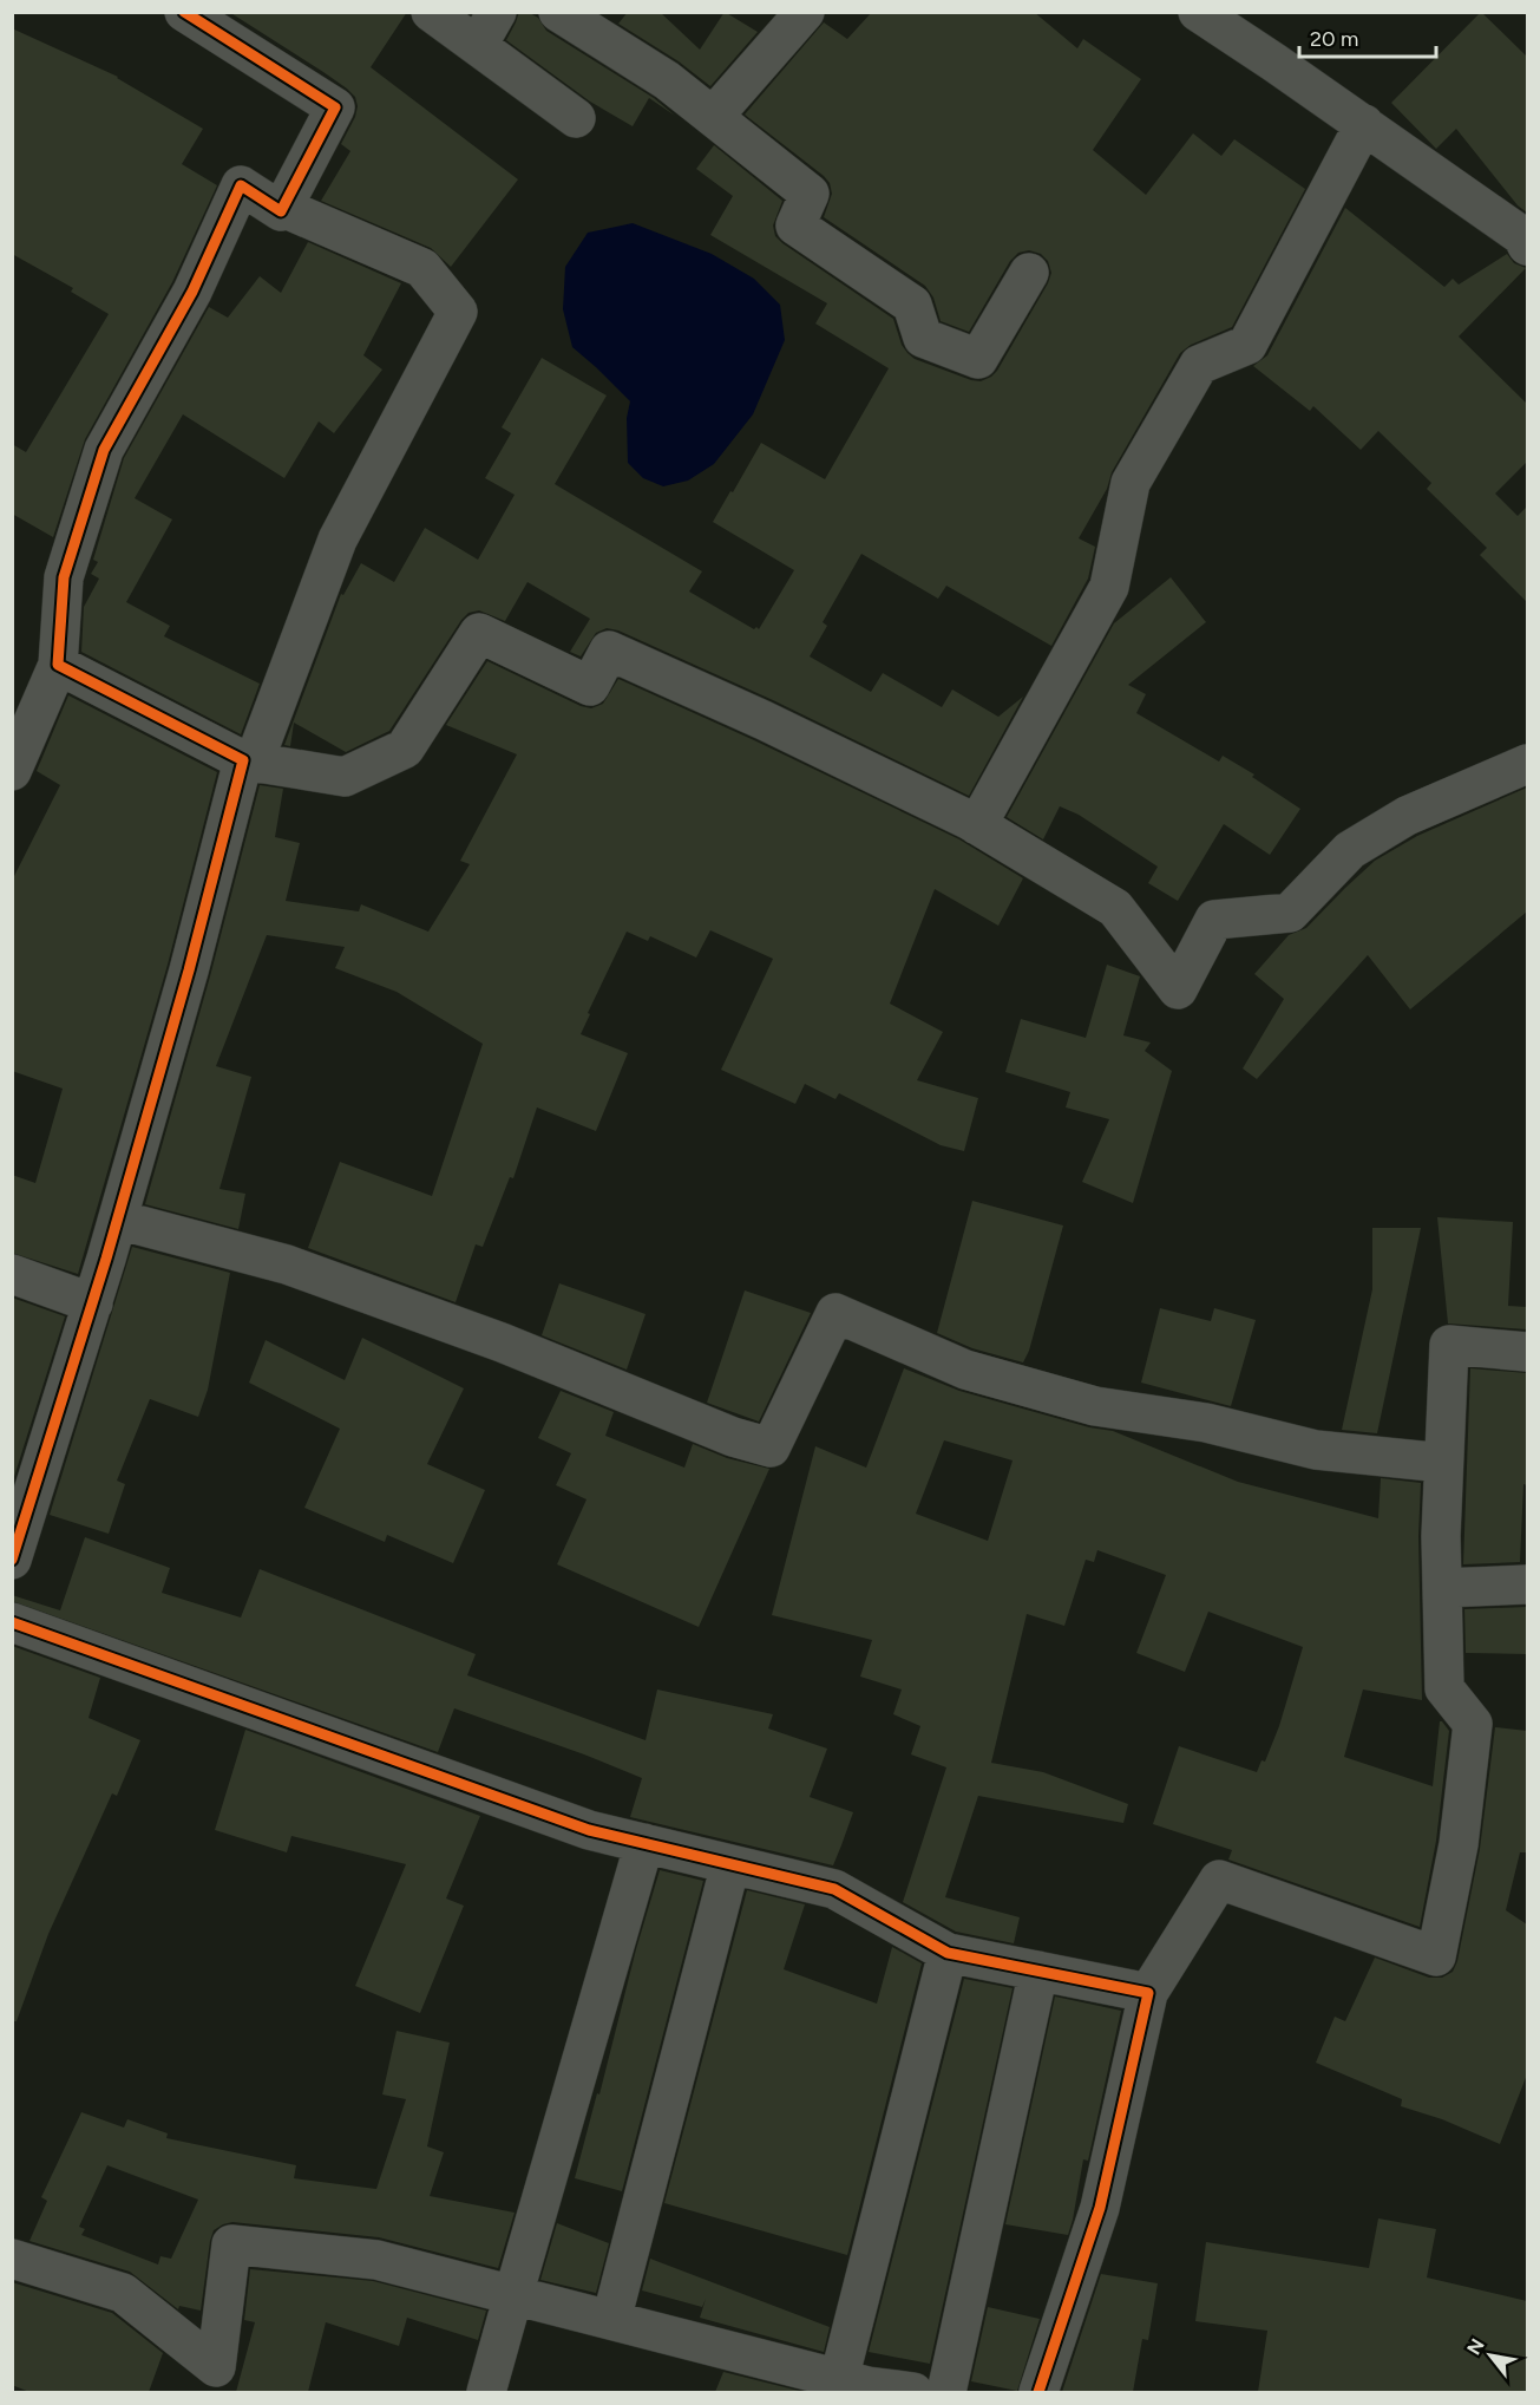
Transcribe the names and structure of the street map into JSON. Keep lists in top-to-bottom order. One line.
{"scale_bar":"20 m","north":"top left"}
